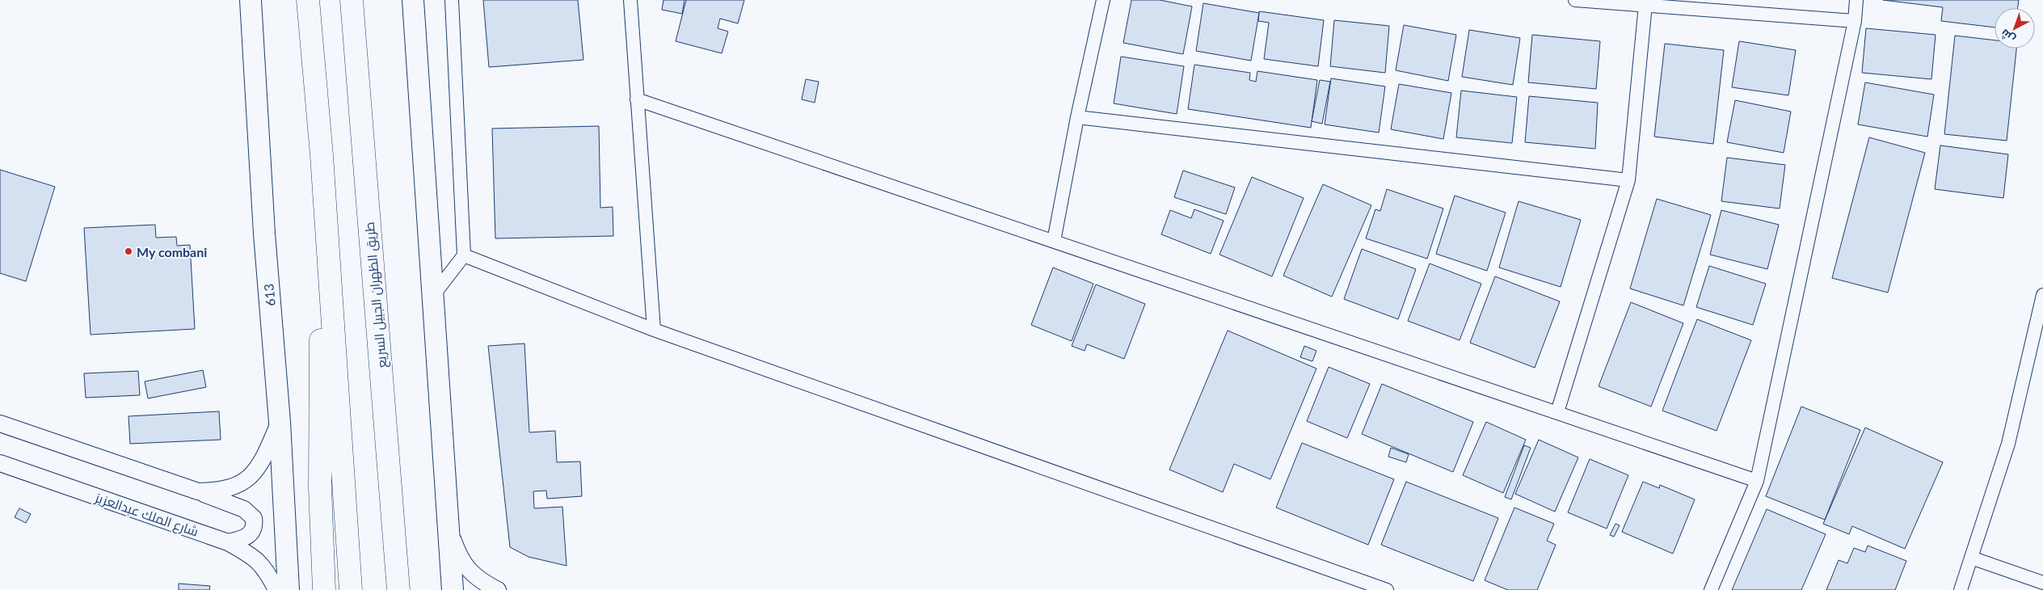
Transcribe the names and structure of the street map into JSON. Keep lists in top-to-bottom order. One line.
{"streets":{"highway":["طريق الظهران الجبيل السريع"],"main road":["613"],"street":["شارع الملك عبدالعزيز"]},"places":["My combani"],"north":"bottom left"}
